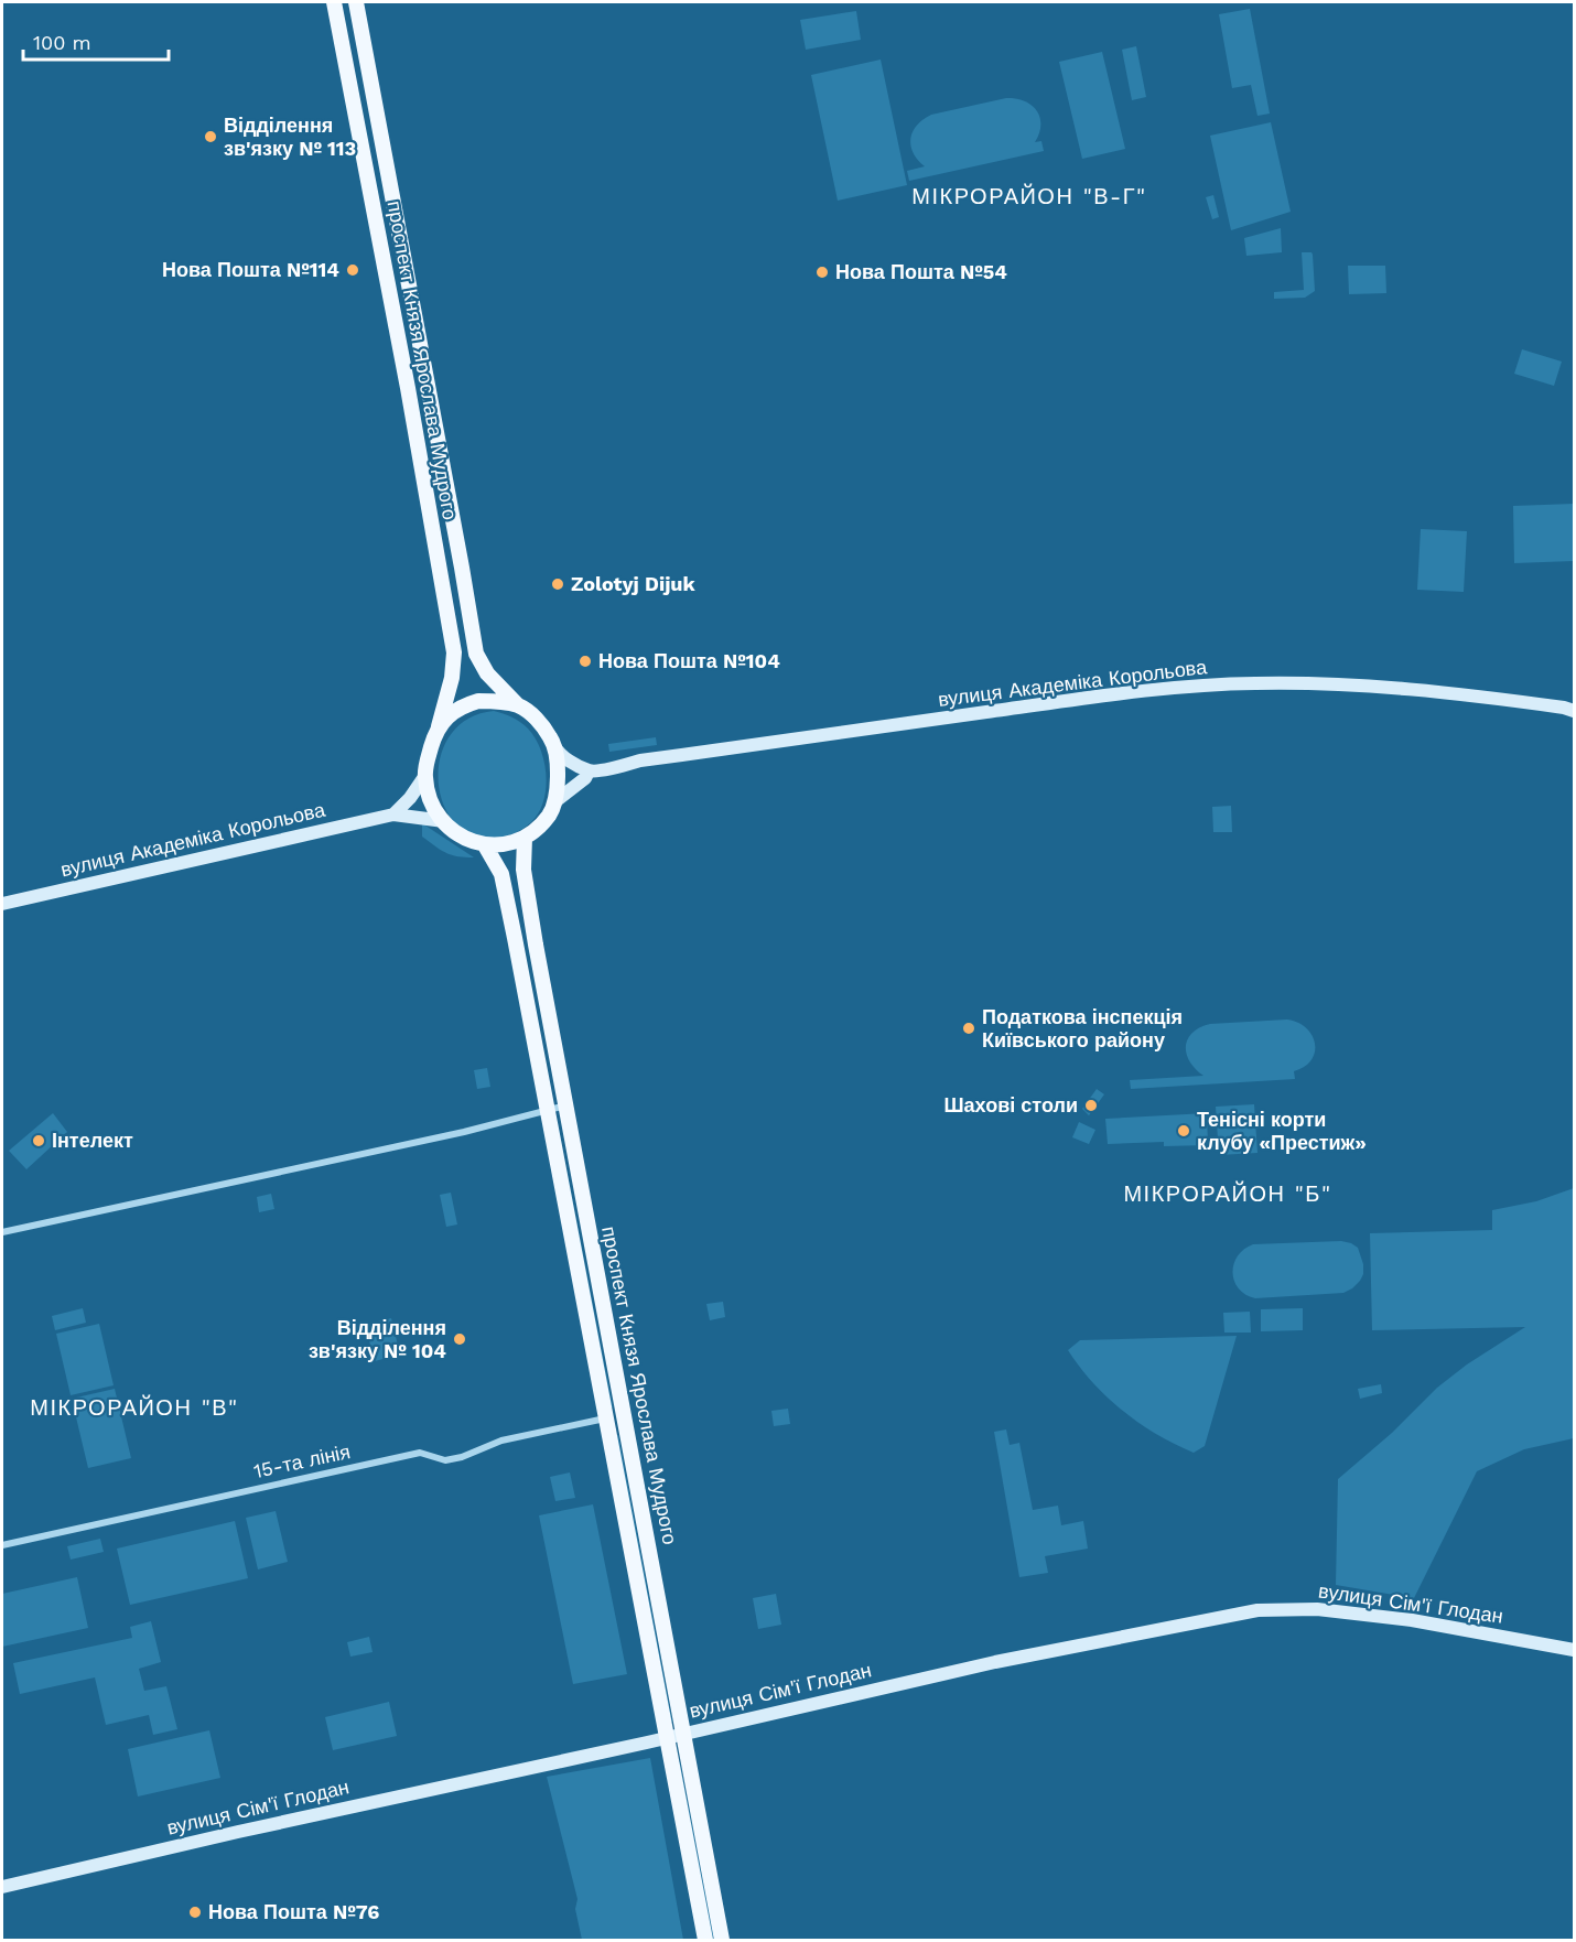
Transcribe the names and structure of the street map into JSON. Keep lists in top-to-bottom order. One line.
{"streets":{"main road":["проспект Князя Ярослава Мудрого"],"street":["вулиця Академіка Корольова","15-та лінія","вулиця Сім'ї Глодан"]},"crossings":[["проспект Князя Ярослава Мудрого","вулиця Академіка Корольова"],["проспект Князя Ярослава Мудрого","15-та лінія"],["проспект Князя Ярослава Мудрого","вулиця Сім'ї Глодан"]],"districts":["МІКРОРАЙОН \"В-Г\"","МІКРОРАЙОН \"Б\"","МІКРОРАЙОН \"В\""],"places":["Відділення зв'язку № 113","Нова Пошта №114","Нова Пошта №54","Zolotyj Dijuk","Нова Пошта №104","Податкова інспекція Київського району","Шахові столи","Тенісні корти клубу «Престиж»","Інтелект","Відділення зв'язку № 104","Нова Пошта №76"],"scale_bar":"100 m"}
